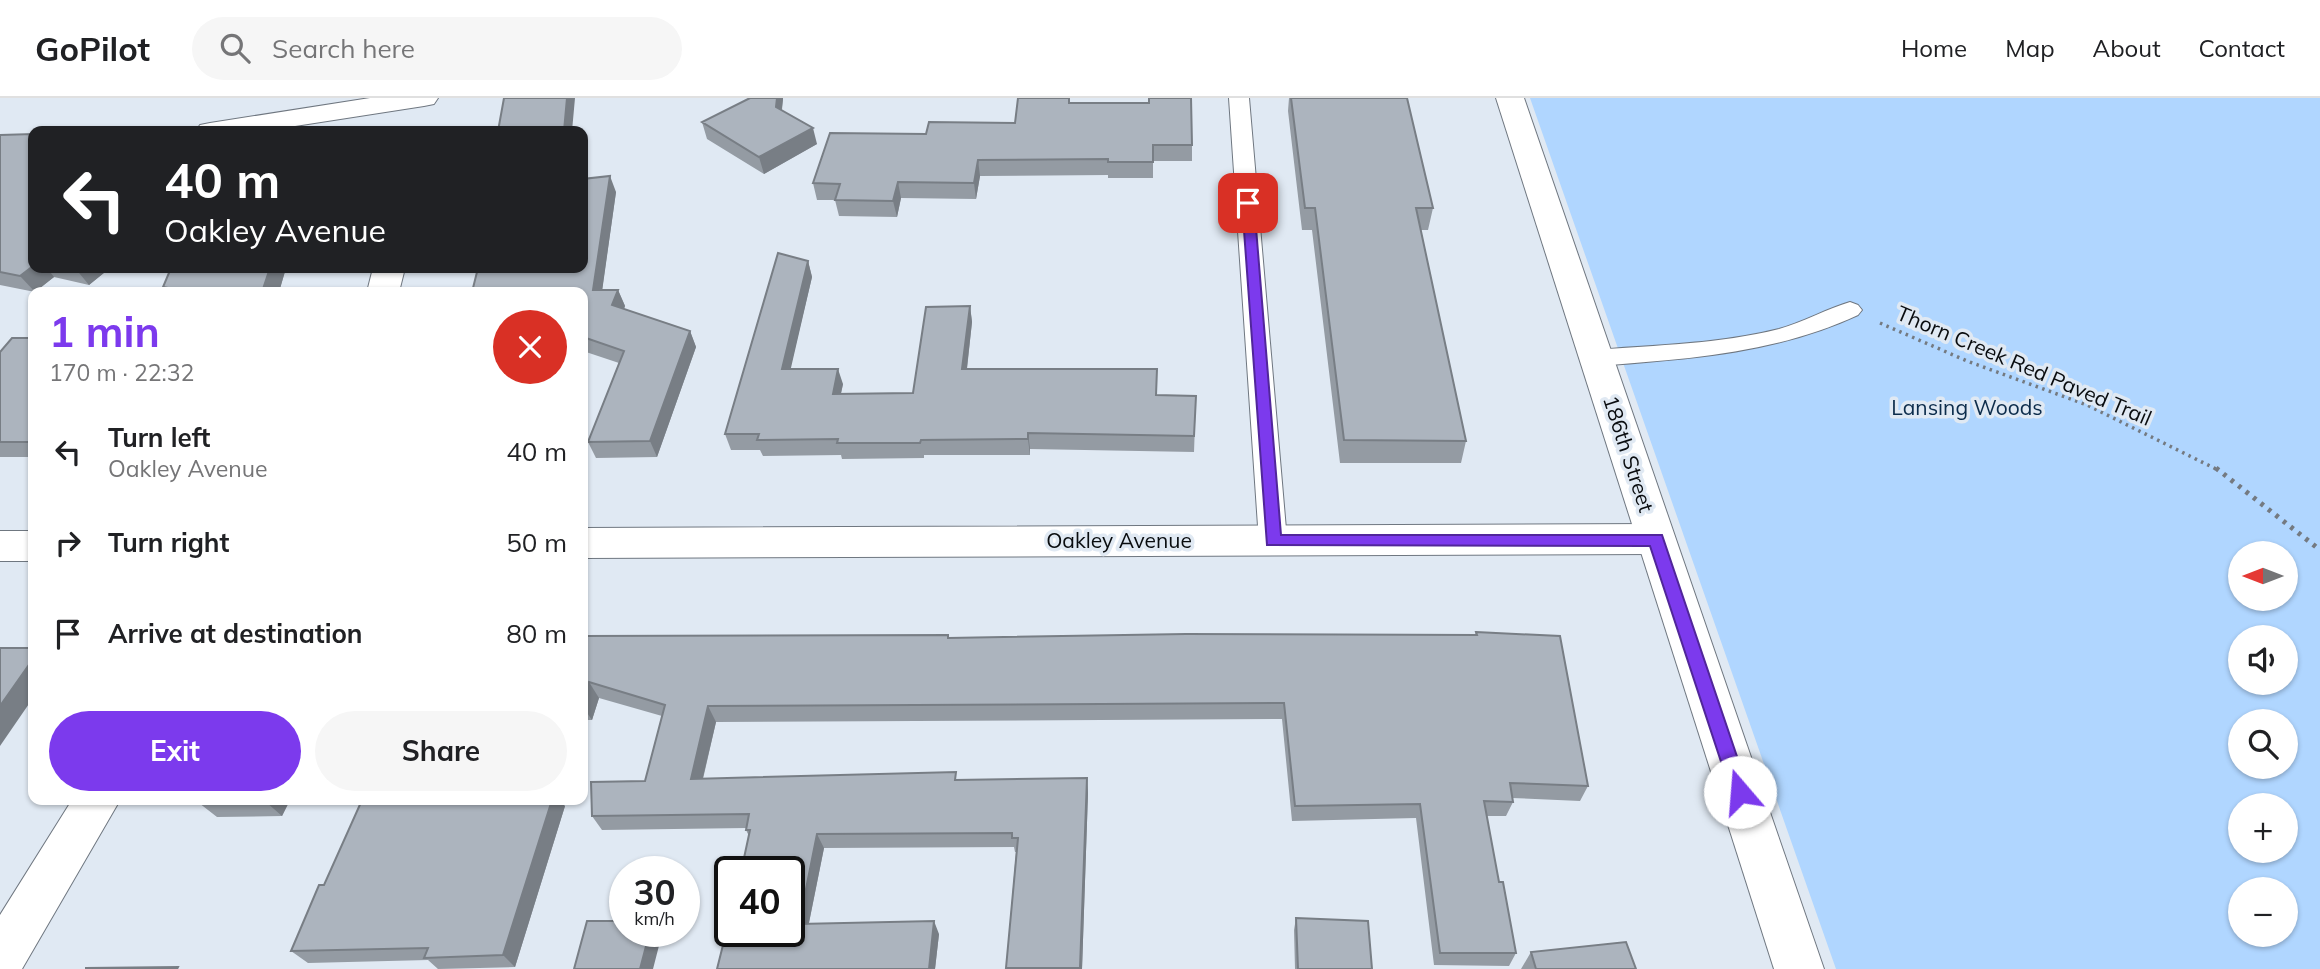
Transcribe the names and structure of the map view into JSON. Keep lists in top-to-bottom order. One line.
{"streets":{"street":["186th Street","Oakley Avenue"],"path":["Thorn Creek Red Paved Trail"]},"crossings":[["186th Street","Oakley Avenue"]],"parks":["Lansing Woods"],"north":"left","page":{"header":"GoPilot","search":"Search here","nav":["Home","Map","About","Contact"],"turn":["40 m","Oakley Avenue"],"heading":["1 min","170 m · 22:32"],"list":[{"name":"Turn left","note":"Oakley Avenue","value":"40 m"},{"name":"Turn right","value":"50 m"},{"name":"Arrive at destination","value":"80 m"}],"map_buttons":["+","−"],"buttons":["Exit","Share"],"speed":"30 km/h","limit":"40"}}
